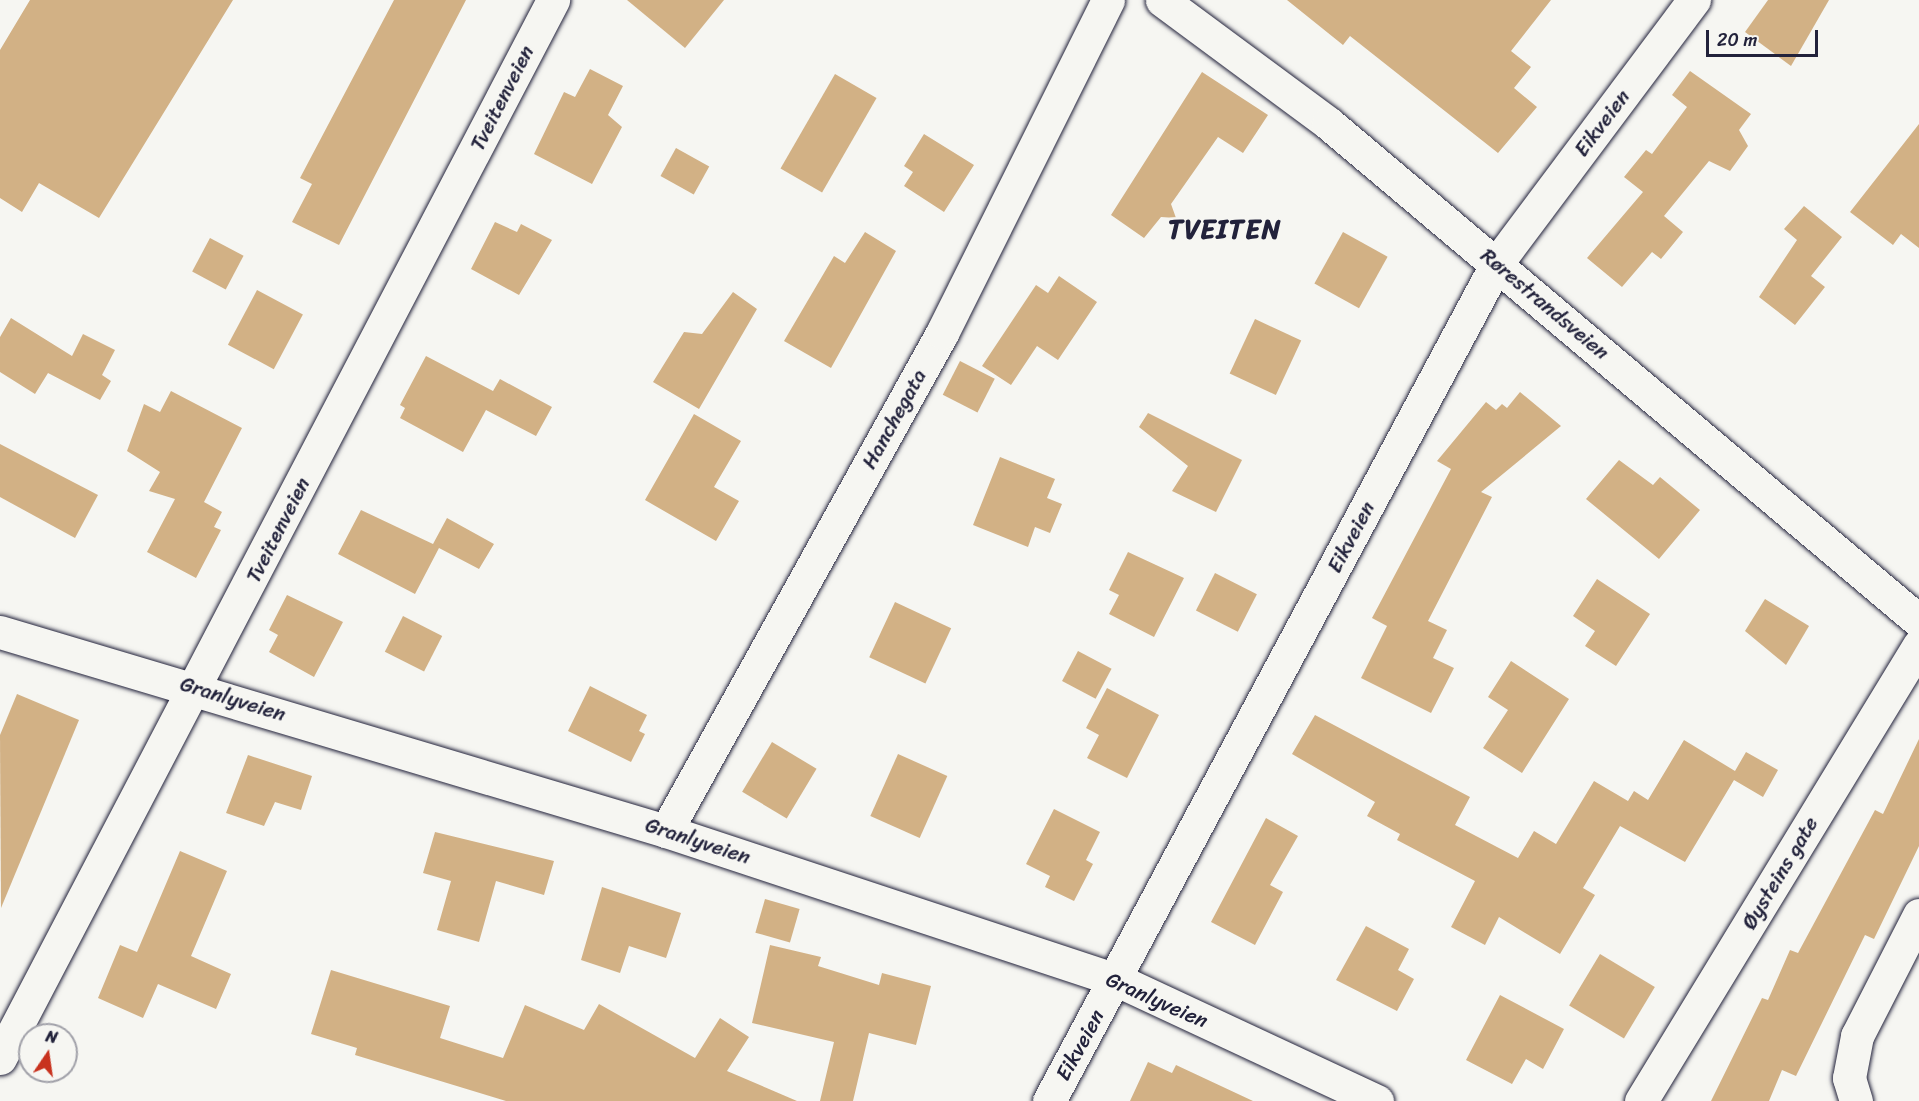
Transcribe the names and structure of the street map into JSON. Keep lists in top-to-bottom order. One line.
{"streets":{"street":["Tveitenveien","Eikveien","Rørestrandsveien","Hanchegata","Granlyveien","Øysteins gate"]},"crossings":[["Tveitenveien","Granlyveien"],["Eikveien","Rørestrandsveien"],["Eikveien","Granlyveien"],["Hanchegata","Granlyveien"]],"districts":["TVEITEN"],"scale_bar":"20 m","north":"top"}
